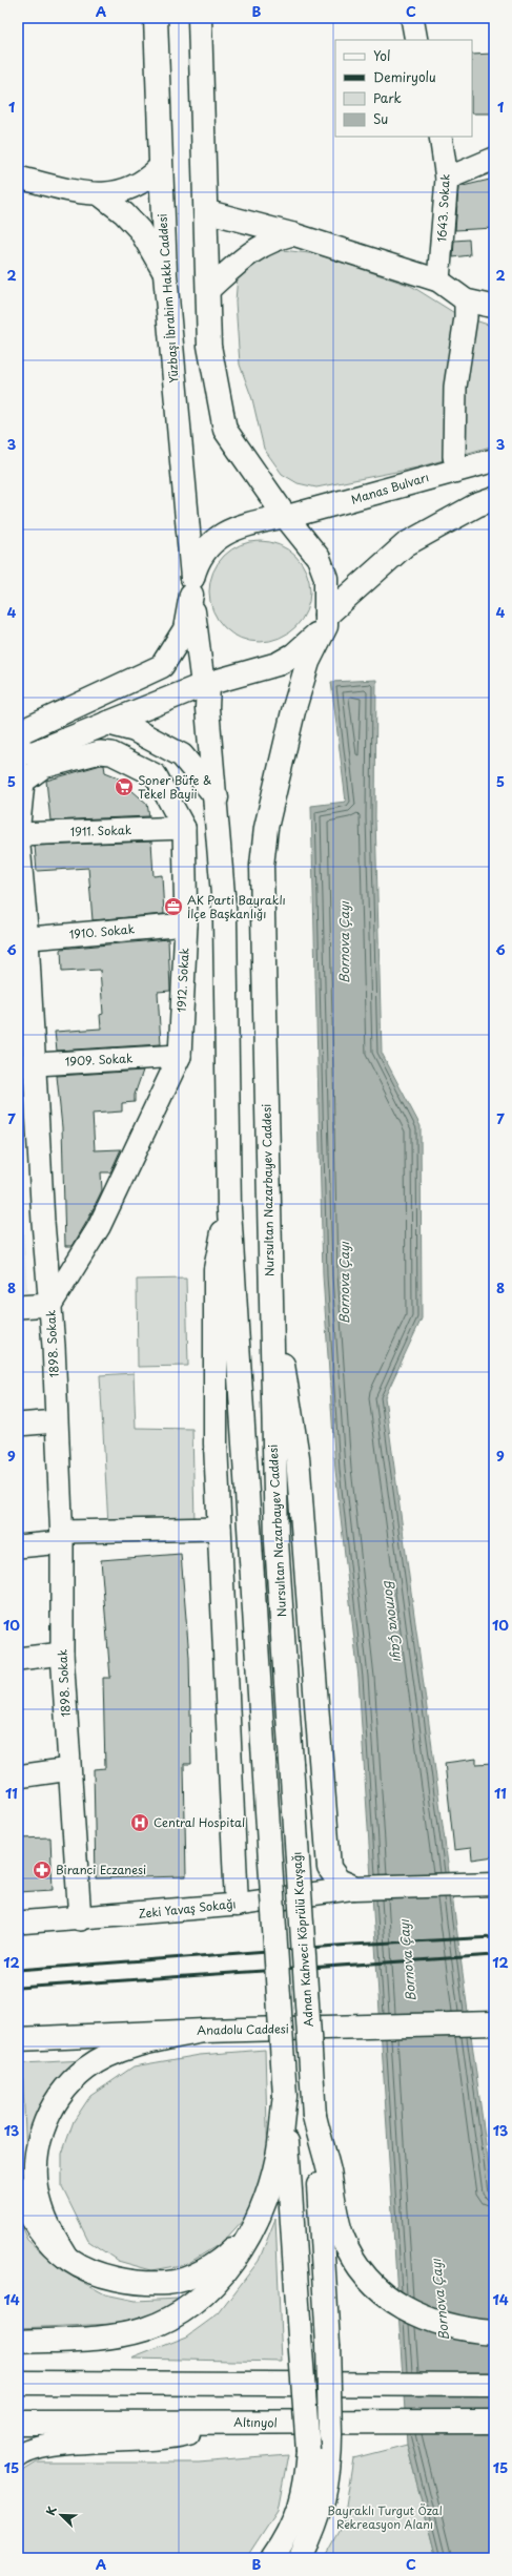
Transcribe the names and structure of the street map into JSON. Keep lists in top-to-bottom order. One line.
{"streets":{"main road":["Yüzbaşı İbrahim Hakkı Caddesi","Manas Bulvarı","Nursultan Nazarbayev Caddesi","Adnan Kahveci Köprülü Kavşağı","Anadolu Caddesi","Altınyol"],"street":["1643. Sokak","1911. Sokak","1910. Sokak","1912. Sokak","1909. Sokak","1898. Sokak","Zeki Yavaş Sokağı"]},"crossings":[["Yüzbaşı İbrahim Hakkı Caddesi","Manas Bulvarı"],["1911. Sokak","1912. Sokak"],["1911. Sokak","1898. Sokak"],["1910. Sokak","1912. Sokak"],["1910. Sokak","1898. Sokak"],["1912. Sokak","1909. Sokak"],["1912. Sokak","1898. Sokak"],["1909. Sokak","1898. Sokak"],["Nursultan Nazarbayev Caddesi","Adnan Kahveci Köprülü Kavşağı"],["1898. Sokak","Zeki Yavaş Sokağı"]],"water":["Bornova Çayı"],"parks":["Bayraklı Turgut Özal Rekreasyon Alanı"],"places":{"supermarket":["Soner Büfe & Tekel Bayii"],"office":["AK Parti Bayraklı İlçe Başkanlığı"],"hospital":["Central Hospital"],"pharmacy":["Biranci Eczanesi"]},"legend":["Yol","Demiryolu","Park","Su"],"north":"top left","grid":{"columns":["A","B","C"],"rows":["1","2","3","4","5","6","7","8","9","10","11","12","13","14","15"]}}
